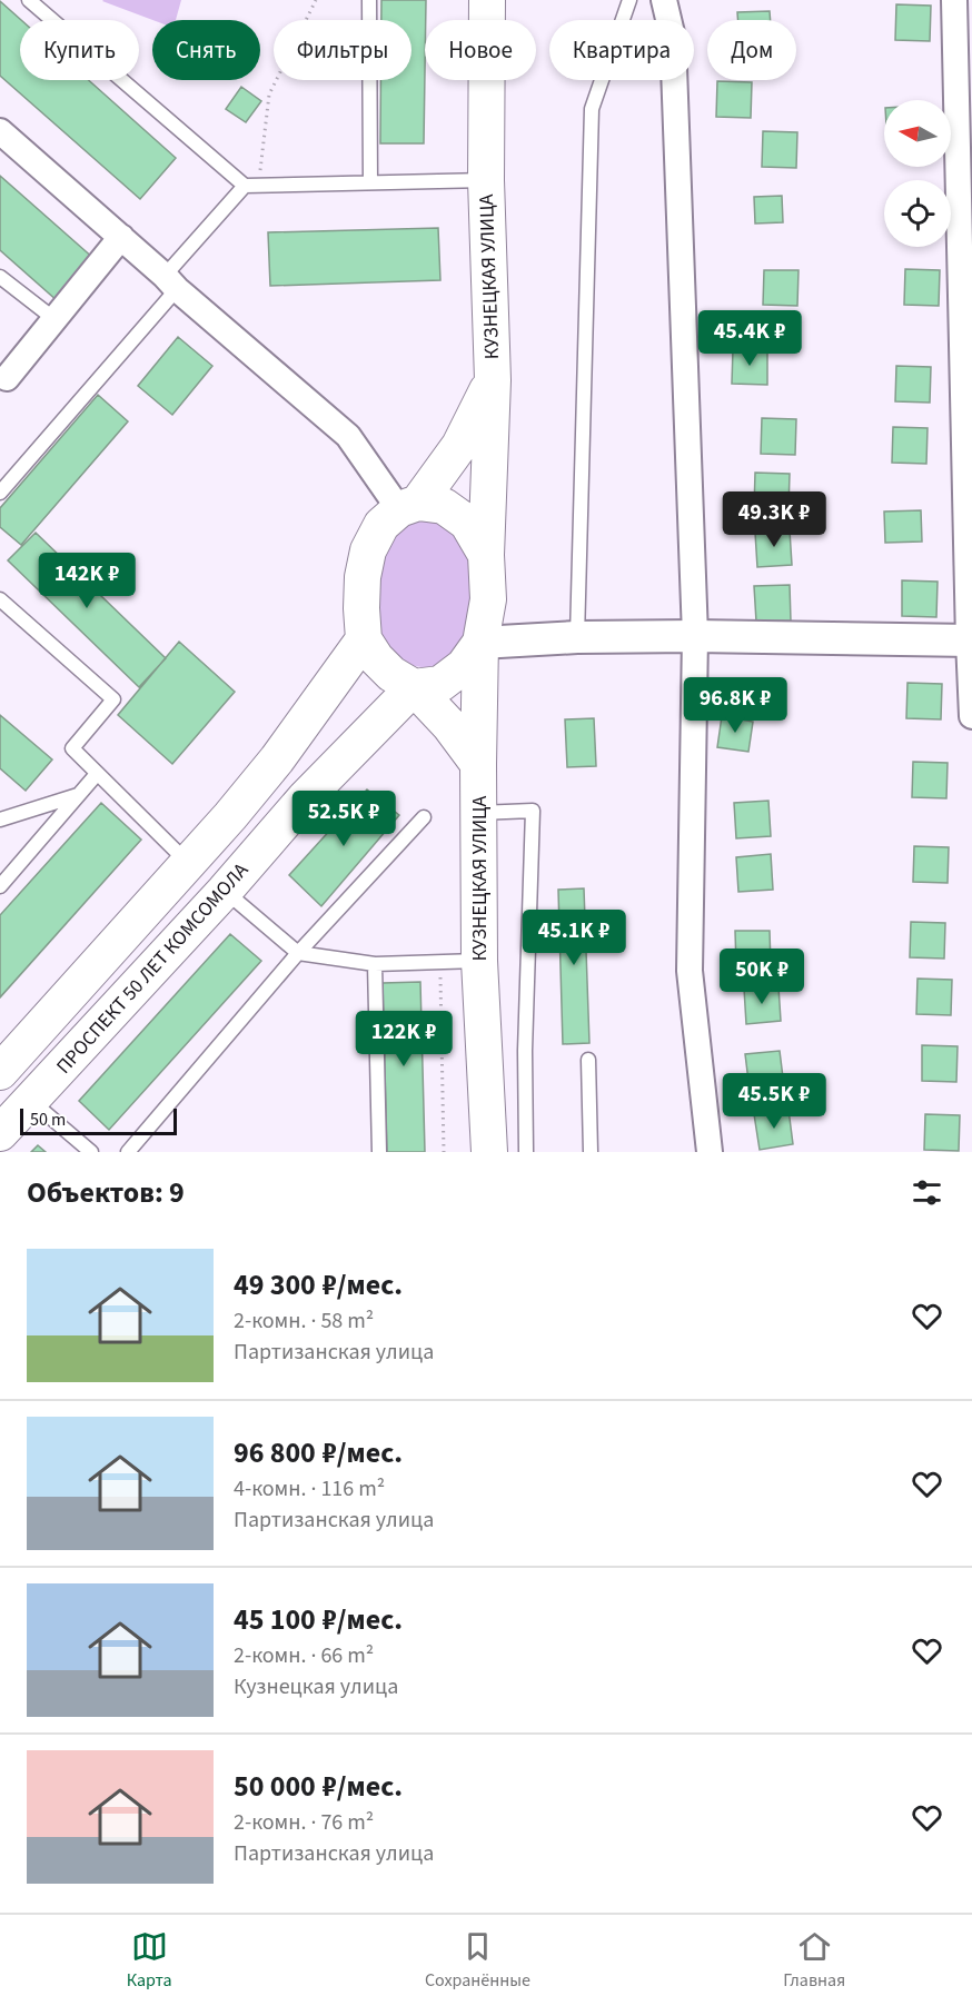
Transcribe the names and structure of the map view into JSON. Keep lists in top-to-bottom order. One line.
{"streets":{"main road":["КУЗНЕЦКАЯ УЛИЦА","ПРОСПЕКТ 50 ЛЕТ КОМСОМОЛА"]},"crossings":[["КУЗНЕЦКАЯ УЛИЦА","ПРОСПЕКТ 50 ЛЕТ КОМСОМОЛА"]],"scale_bar":"50 m","north":"left","page":{"chip":["Купить","Снять","Фильтры","Новое","Квартира","Дом"],"price":["45.4K ₽","49.3K ₽","142K ₽","96.8K ₽","52.5K ₽","45.1K ₽","50K ₽","122K ₽","45.5K ₽"],"scale":"50 m","heading":"Объектов: 9","list":[{"name":"49 300 ₽/мес.","note":"2-комн. · 58 m² · Партизанская улица"},{"name":"96 800 ₽/мес.","note":"4-комн. · 116 m² · Партизанская улица"},{"name":"45 100 ₽/мес.","note":"2-комн. · 66 m² · Кузнецкая улица"},{"name":"50 000 ₽/мес.","note":"2-комн. · 76 m² · Партизанская улица"}],"tabs":["Карта","Сохранённые","Главная"]}}
